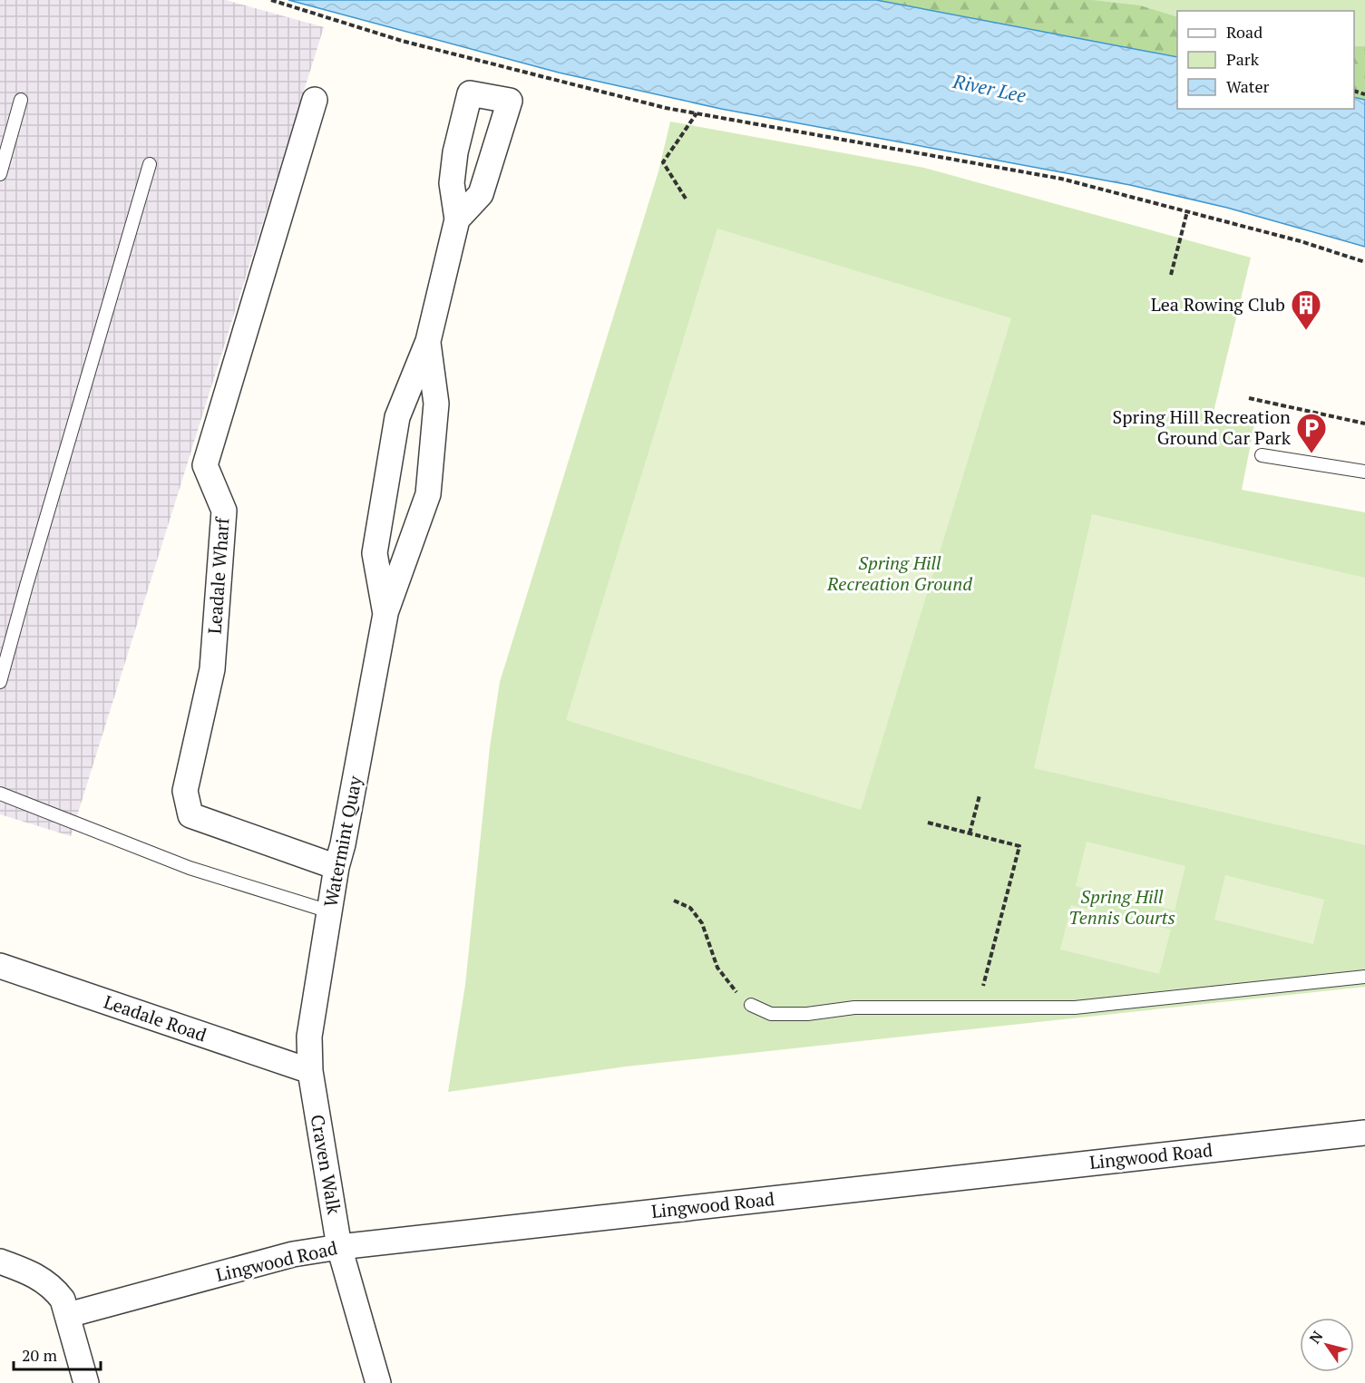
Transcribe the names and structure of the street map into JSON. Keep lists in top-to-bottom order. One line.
{"streets":{"street":["Leadale Wharf","Watermint Quay","Leadale Road","Lingwood Road","Craven Walk"]},"crossings":[["Leadale Wharf","Watermint Quay"],["Watermint Quay","Leadale Road"],["Watermint Quay","Craven Walk"],["Leadale Road","Craven Walk"],["Lingwood Road","Craven Walk"]],"water":["River Lee"],"parks":["Spring Hill Recreation Ground","Spring Hill Tennis Courts"],"places":{"building":["Lea Rowing Club"],"parking":["Spring Hill Recreation Ground Car Park"]},"legend":["Road","Park","Water"],"scale_bar":"20 m","north":"top left"}
